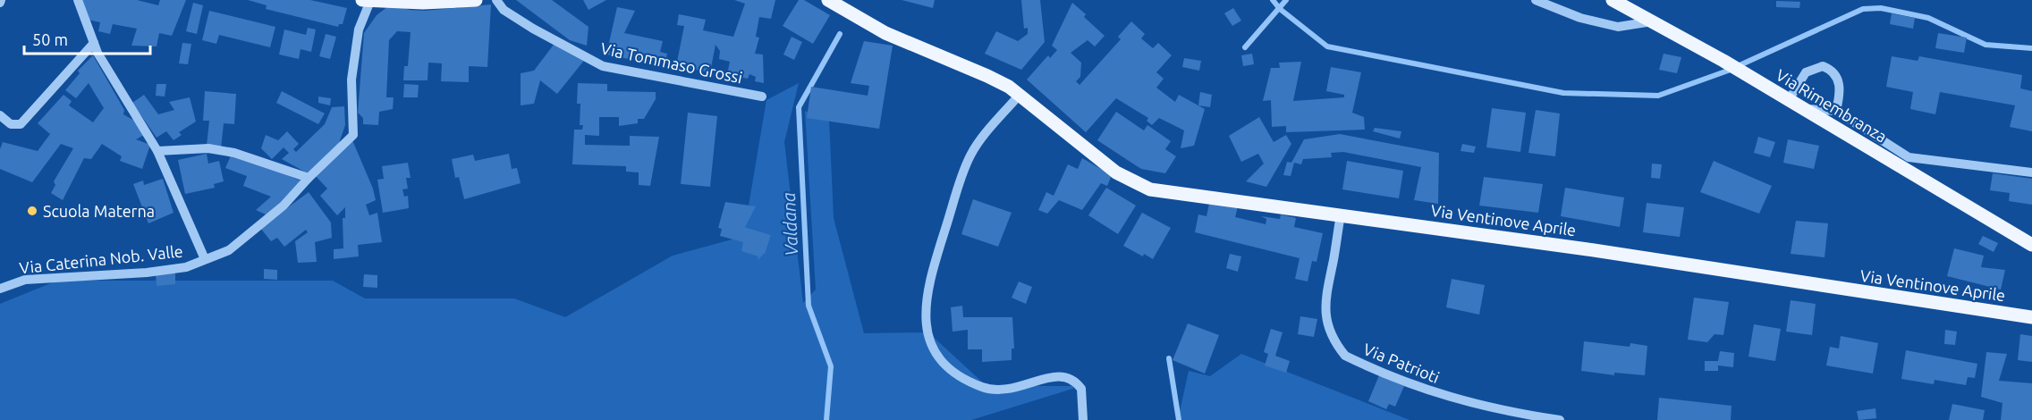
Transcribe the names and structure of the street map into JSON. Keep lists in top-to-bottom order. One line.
{"streets":{"main road":["Via Rimembranza","Via Ventinove Aprile"],"street":["Via Tommaso Grossi","Via Caterina Nob. Valle","Via Patrioti"]},"crossings":[["Via Ventinove Aprile","Via Patrioti"]],"water":["Valdana"],"places":["Scuola Materna"],"scale_bar":"50 m"}
